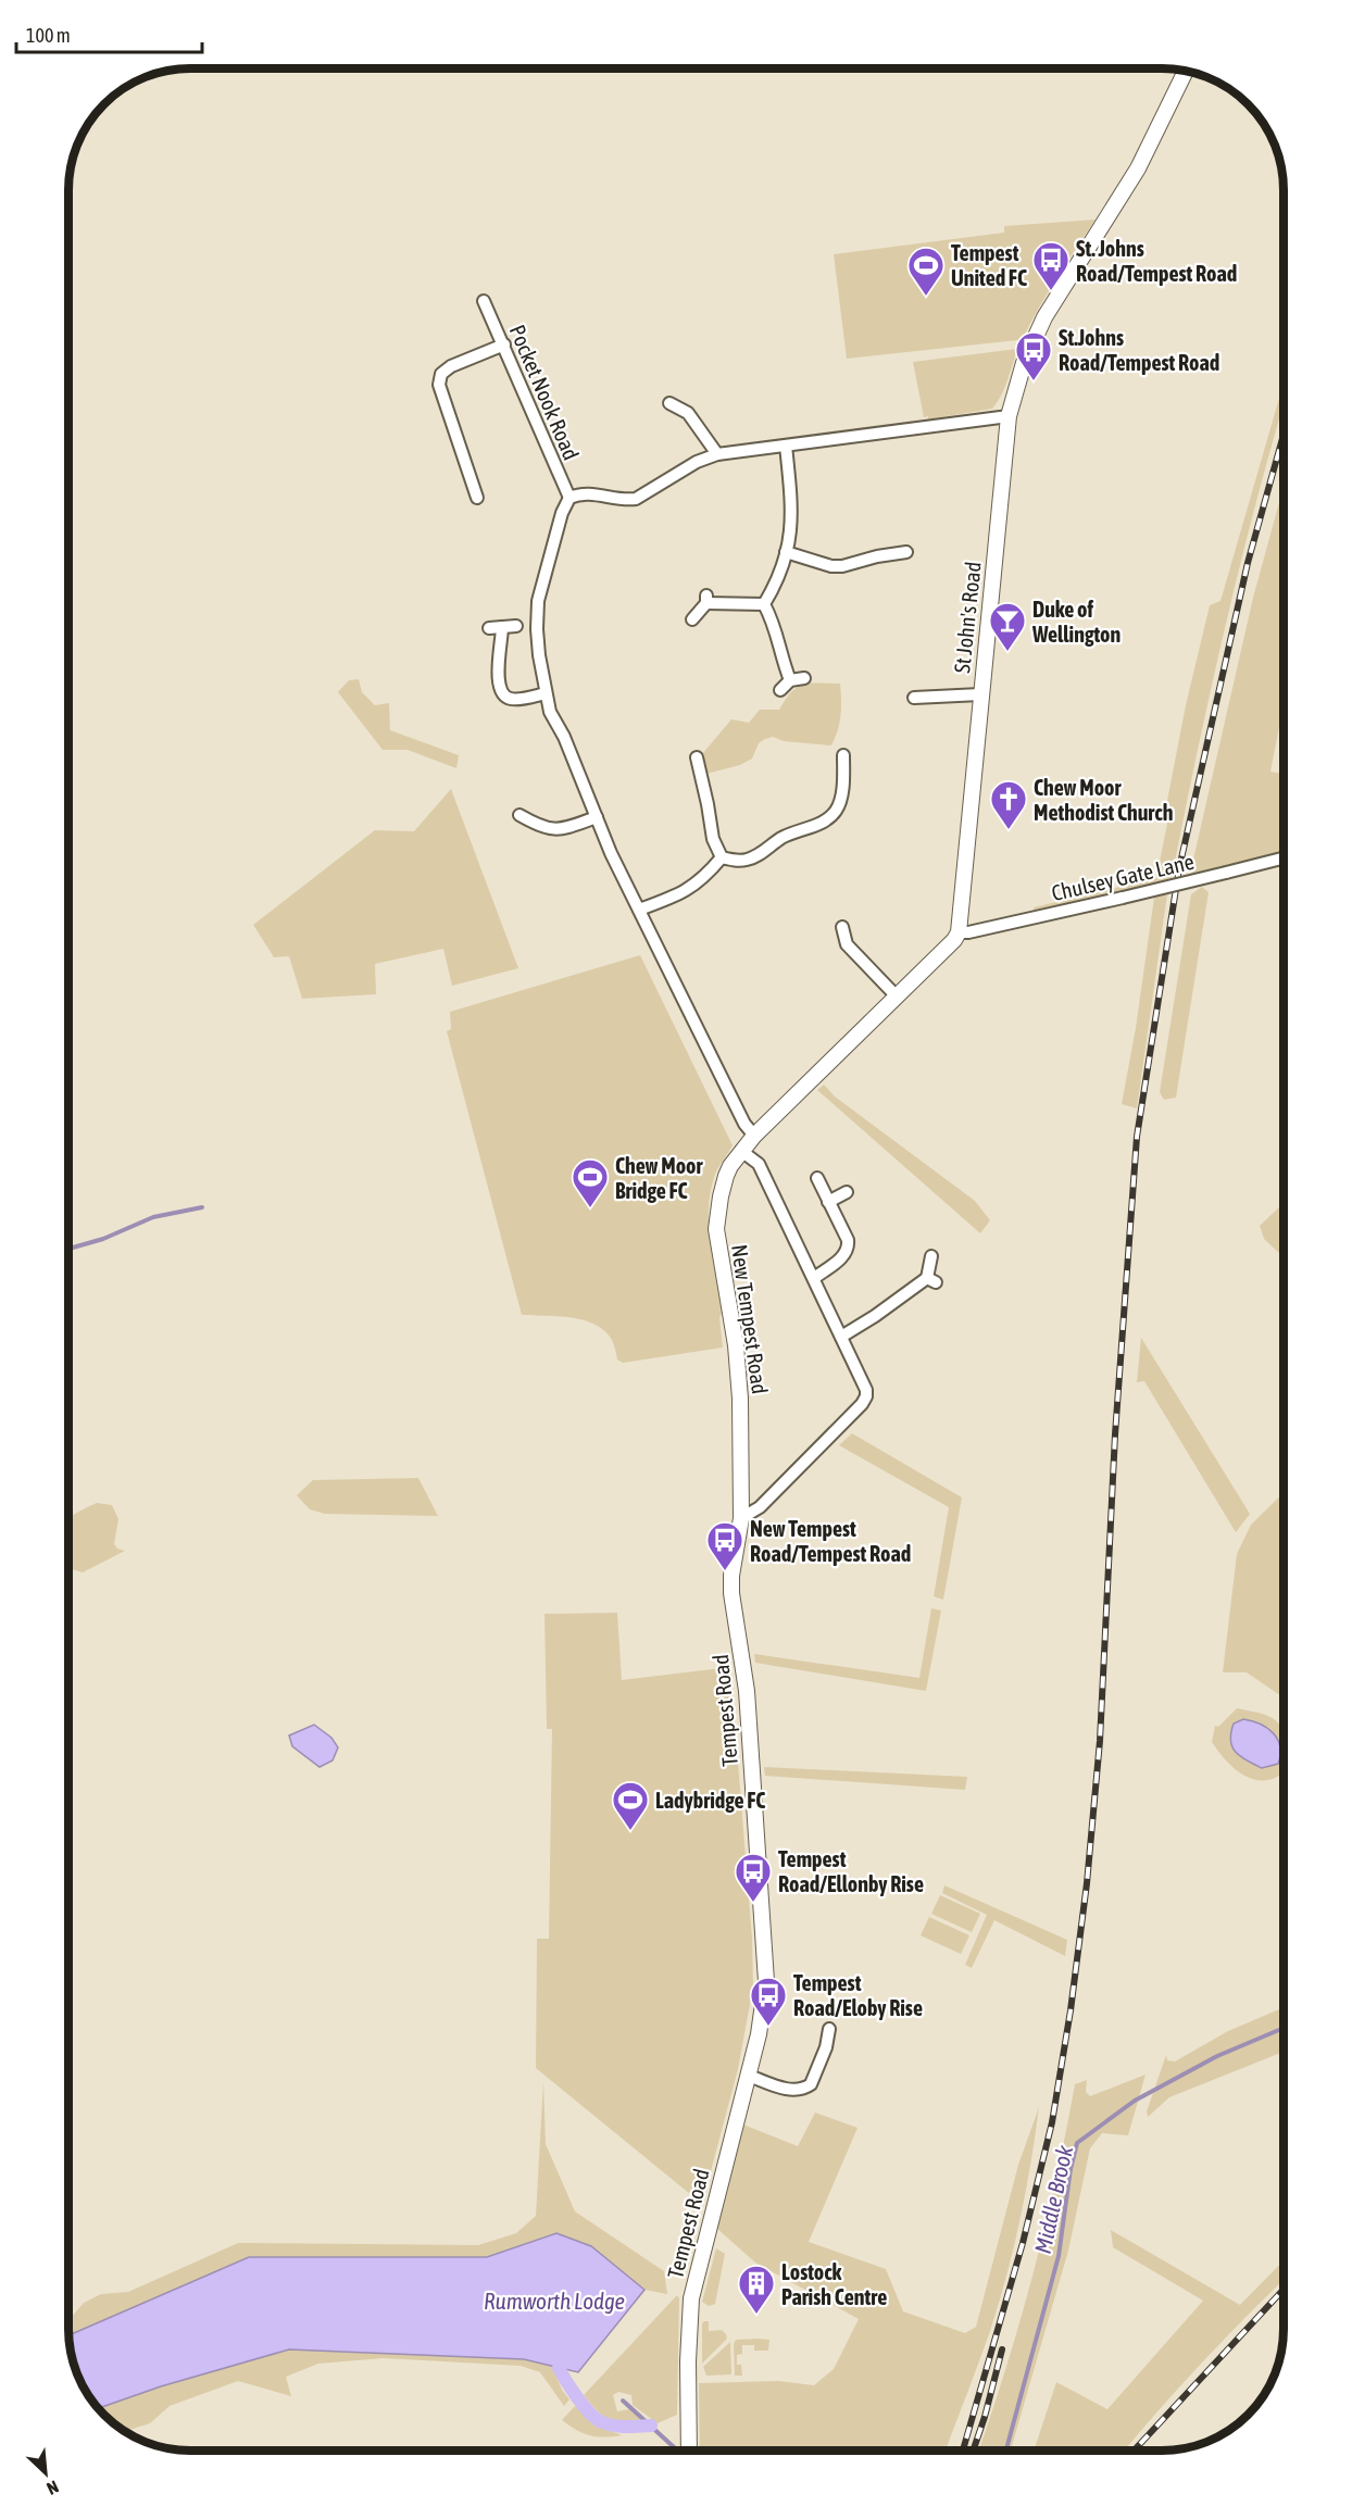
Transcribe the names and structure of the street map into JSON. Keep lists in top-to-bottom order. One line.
{"streets":{"street":["Pocket Nook Road","St John's Road","Chulsey Gate Lane","New Tempest Road","Tempest Road"]},"crossings":[["St John's Road","Chulsey Gate Lane"],["New Tempest Road","Tempest Road"]],"water":["Middle Brook","Rumworth Lodge"],"places":{"bus stop":["St. Johns Road/Tempest Road","St.Johns Road/Tempest Road","New Tempest Road/Tempest Road","Tempest Road/Ellonby Rise","Tempest Road/Eloby Rise"],"sports":["Tempest United FC","Chew Moor Bridge FC","Ladybridge FC"],"bar":["Duke of Wellington"],"church":["Chew Moor Methodist Church"],"building":["Lostock Parish Centre"]},"scale_bar":"100 m","north":"bottom right"}
